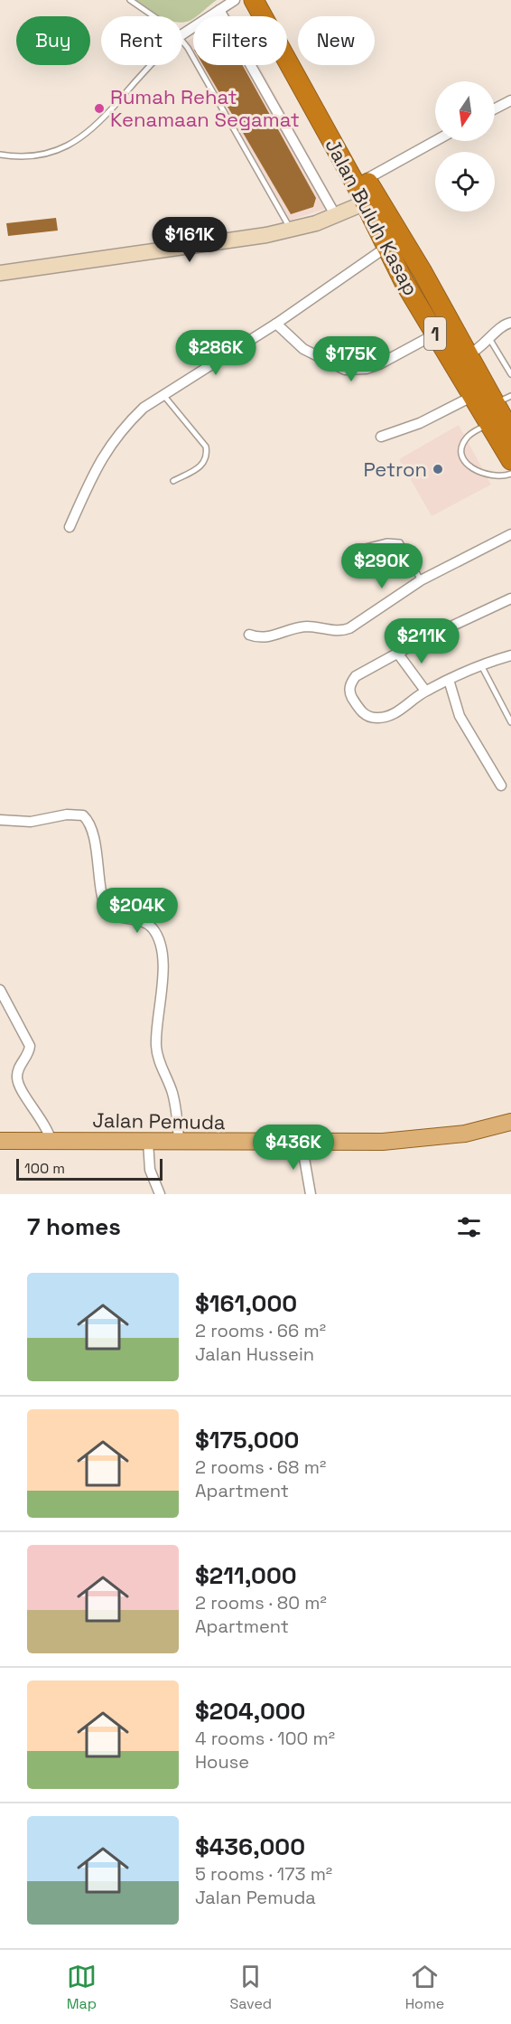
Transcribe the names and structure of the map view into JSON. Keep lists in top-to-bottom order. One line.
{"streets":{"highway":["Jalan Buluh Kasap","1"],"main road":["Jalan Pemuda"]},"places":["Rumah Rehat Kenamaan Segamat","Petron"],"scale_bar":"100 m","north":"bottom","page":{"chip":["Buy","Rent","Filters","New"],"price":["$161K","$286K","$175K","$290K","$211K","$204K","$436K"],"scale":"100 m","heading":"7 homes","list":[{"name":"$161,000","note":"2 rooms · 66 m² · Jalan Hussein"},{"name":"$175,000","note":"2 rooms · 68 m² · Apartment"},{"name":"$211,000","note":"2 rooms · 80 m² · Apartment"},{"name":"$204,000","note":"4 rooms · 100 m² · House"},{"name":"$436,000","note":"5 rooms · 173 m² · Jalan Pemuda"}],"tabs":["Map","Saved","Home"]}}
